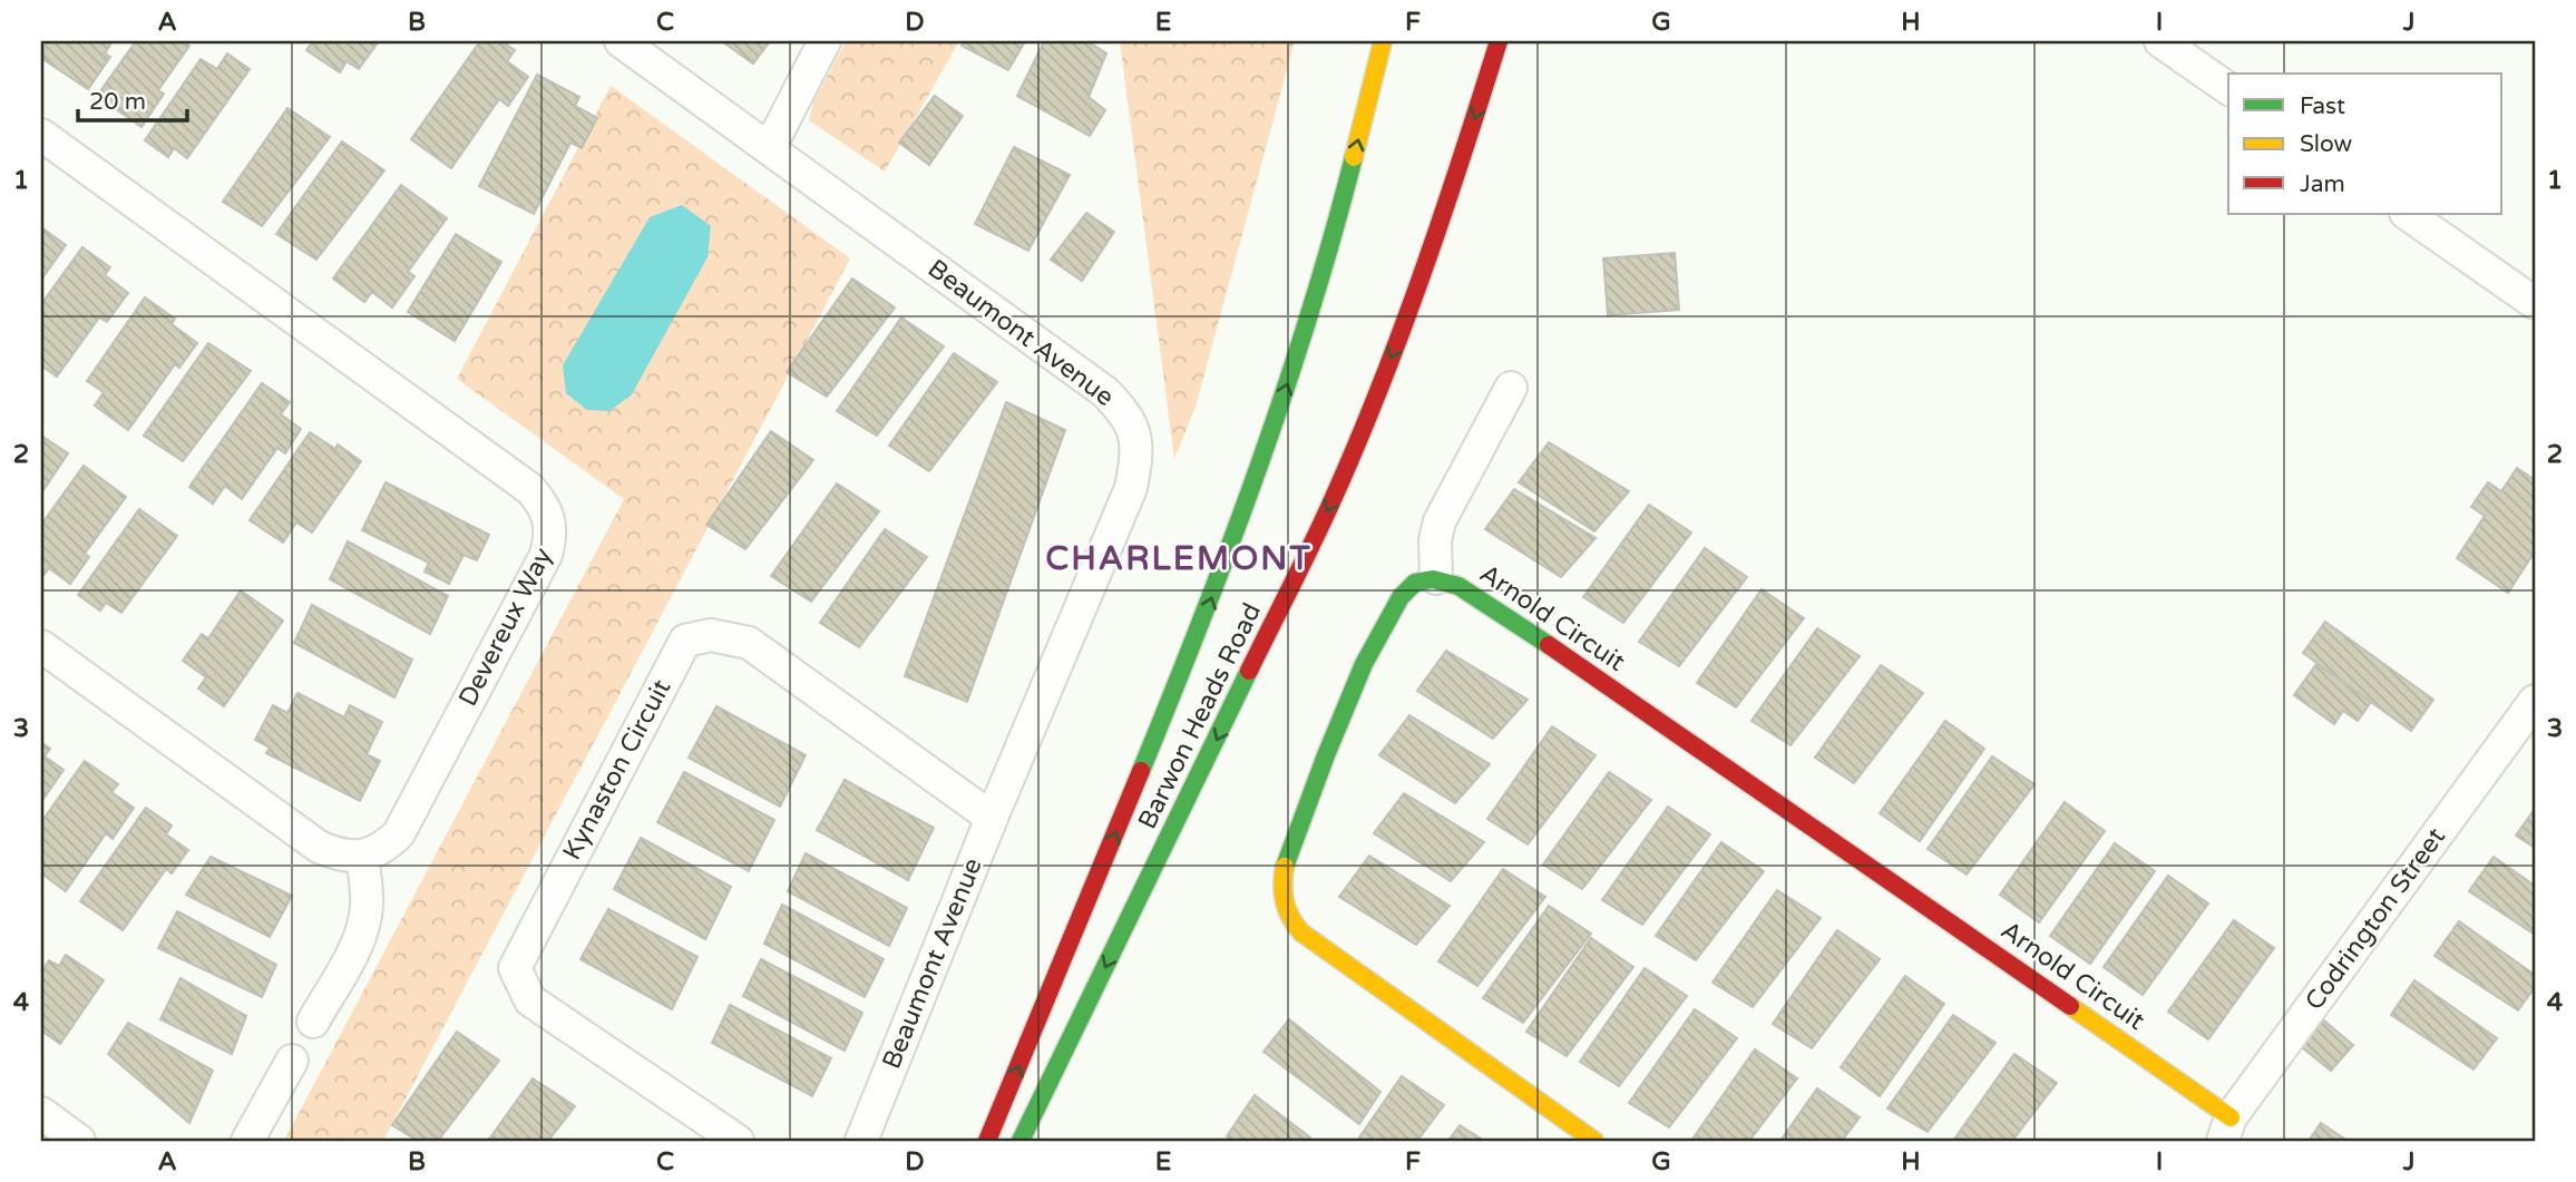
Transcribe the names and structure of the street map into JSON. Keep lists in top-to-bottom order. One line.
{"streets":{"main road":["Arnold Circuit","Barwon Heads Road"],"street":["Beaumont Avenue","Devereux Way","Kynaston Circuit","Codrington Street"]},"crossings":[["Beaumont Avenue","Kynaston Circuit"],["Arnold Circuit","Codrington Street"]],"districts":["CHARLEMONT"],"legend":["Fast","Slow","Jam"],"scale_bar":"20 m","grid":{"columns":["A","B","C","D","E","F","G","H","I","J"],"rows":["1","2","3","4"]}}
